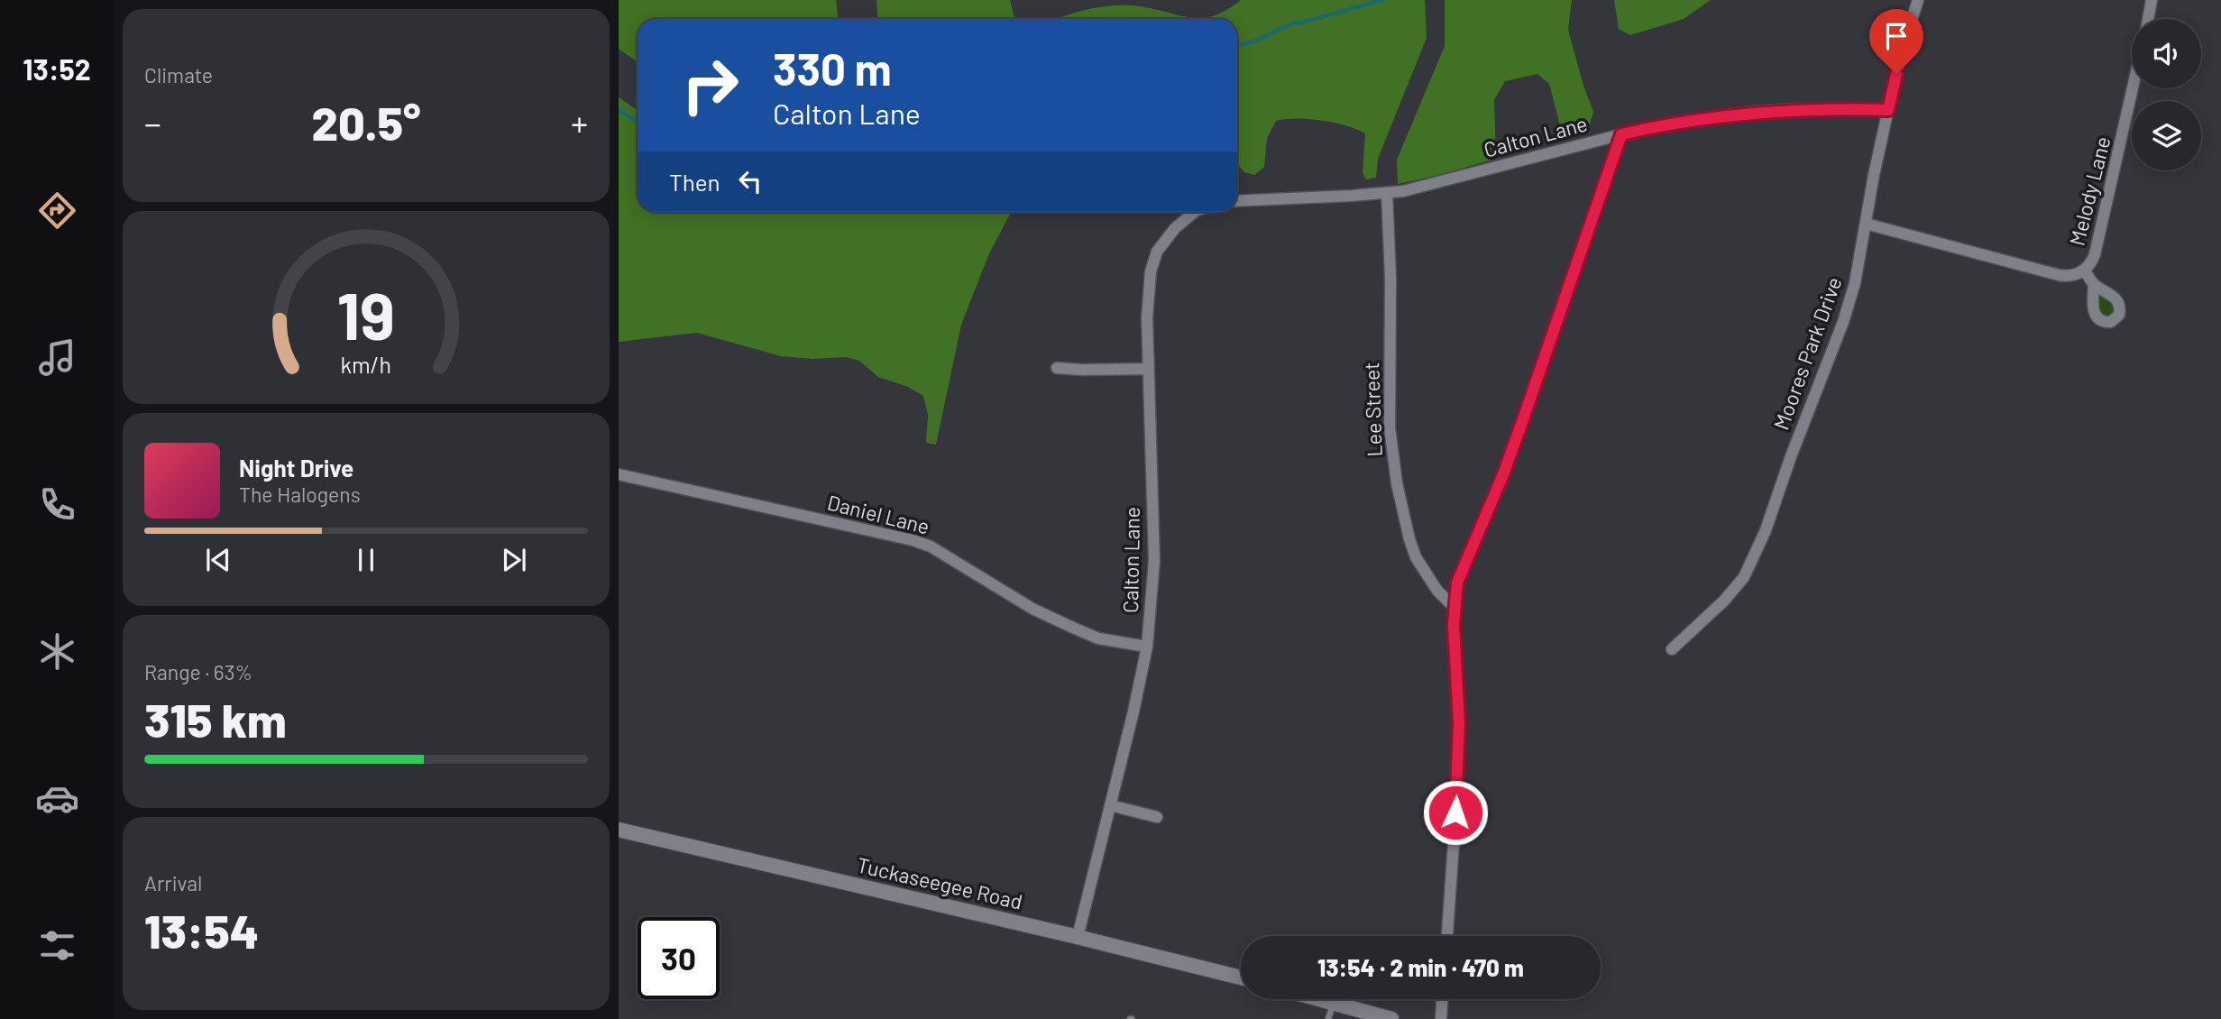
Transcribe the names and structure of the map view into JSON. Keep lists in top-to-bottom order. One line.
{"streets":{"street":["Calton Lane","Melody Lane","Moores Park Drive","Lee Street","Daniel Lane","Tuckaseegee Road"]},"crossings":[["Calton Lane","Moores Park Drive"],["Calton Lane","Lee Street"],["Calton Lane","Daniel Lane"],["Calton Lane","Tuckaseegee Road"],["Melody Lane","Moores Park Drive"]],"page":{"tabs":"13:52","tile":["Climate",["Range · 63%","315 km"],["Arrival","13:54"]],"turn":["330 m","Calton Lane"],"heat":["−","20.5°","+"],"then":"Then","song":["Night Drive","The Halogens"],"limit":"30","trip":"13:54 · 2 min · 470 m","gauge":["19","km/h"]}}
